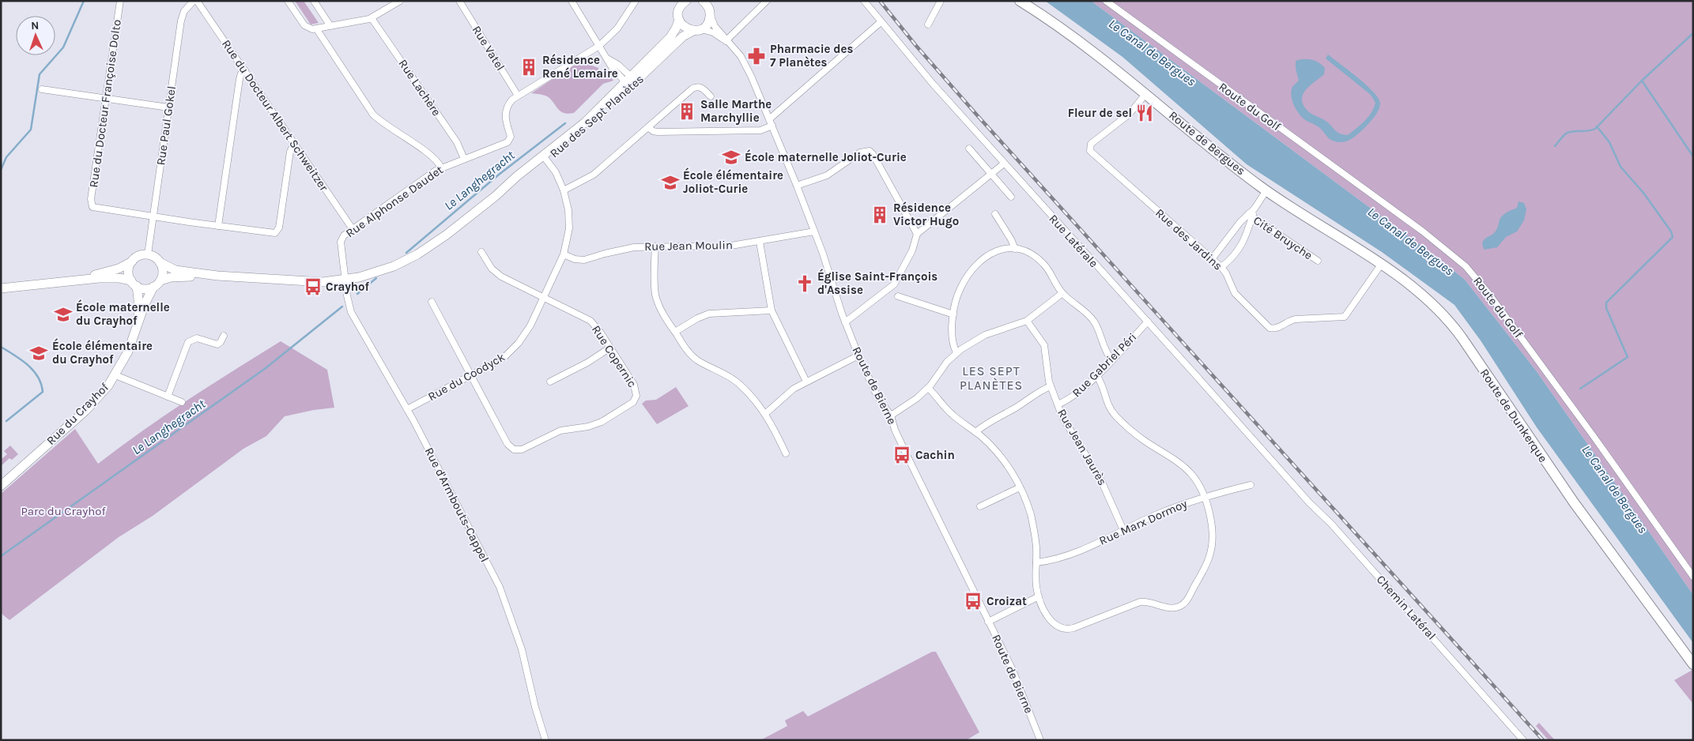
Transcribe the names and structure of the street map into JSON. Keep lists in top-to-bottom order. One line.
{"streets":{"main road":["Route de Bergues","Route de Dunkerque"],"street":["Rue Vatel","Rue Lachère","Rue du Docteur Françoise Dolto","Route du Golf","Rue du Docteur Albert Schweitzer","Rue des Sept Planètes","Rue Paul Gokel","Rue Alphonse Daudet","Cité Bruyche","Rue des Jardins","Rue Latérale","Rue Jean Moulin","Rue Copernic","Rue Gabriel Péri","Rue du Coodyck","Route de Bierne","Rue du Crayhof","Rue Jean Jaurès","Rue d'Armbouts-Cappel","Rue Marx Dormoy","Chemin Latéral"]},"crossings":[["Rue Vatel","Rue Alphonse Daudet"],["Rue Lachère","Rue Alphonse Daudet"],["Rue du Docteur Françoise Dolto","Rue Paul Gokel"],["Rue du Docteur Albert Schweitzer","Rue Alphonse Daudet"],["Rue des Sept Planètes","Rue Alphonse Daudet"],["Rue des Sept Planètes","Rue du Coodyck"],["Rue des Sept Planètes","Route de Bierne"],["Rue des Sept Planètes","Rue d'Armbouts-Cappel"],["Rue Paul Gokel","Rue du Crayhof"],["Route de Bergues","Rue des Jardins"],["Route de Bergues","Route de Dunkerque"],["Rue Alphonse Daudet","Rue d'Armbouts-Cappel"],["Rue Latérale","Rue Gabriel Péri"],["Rue Latérale","Chemin Latéral"],["Rue Jean Moulin","Rue du Coodyck"],["Rue Jean Moulin","Route de Bierne"],["Rue Copernic","Rue du Coodyck"],["Rue Gabriel Péri","Rue Jean Jaurès"],["Rue du Coodyck","Rue d'Armbouts-Cappel"],["Rue Jean Jaurès","Rue Marx Dormoy"]],"districts":["LES SEPT PLANÈTES"],"water":["Le Canal de Bergues","Le Langhegracht"],"parks":["Parc du Crayhof"],"places":{"pharmacy":["Pharmacie des 7 Planètes"],"building":["Résidence René Lemaire","Salle Marthe Marchyllie","Résidence Victor Hugo"],"restaurant":["Fleur de sel"],"school or university":["École maternelle Joliot-Curie","École élémentaire Joliot-Curie","École maternelle du Crayhof","École élémentaire du Crayhof"],"church":["Église Saint-François d'Assise"],"bus stop":["Crayhof","Cachin","Croizat"]},"north":"top"}
